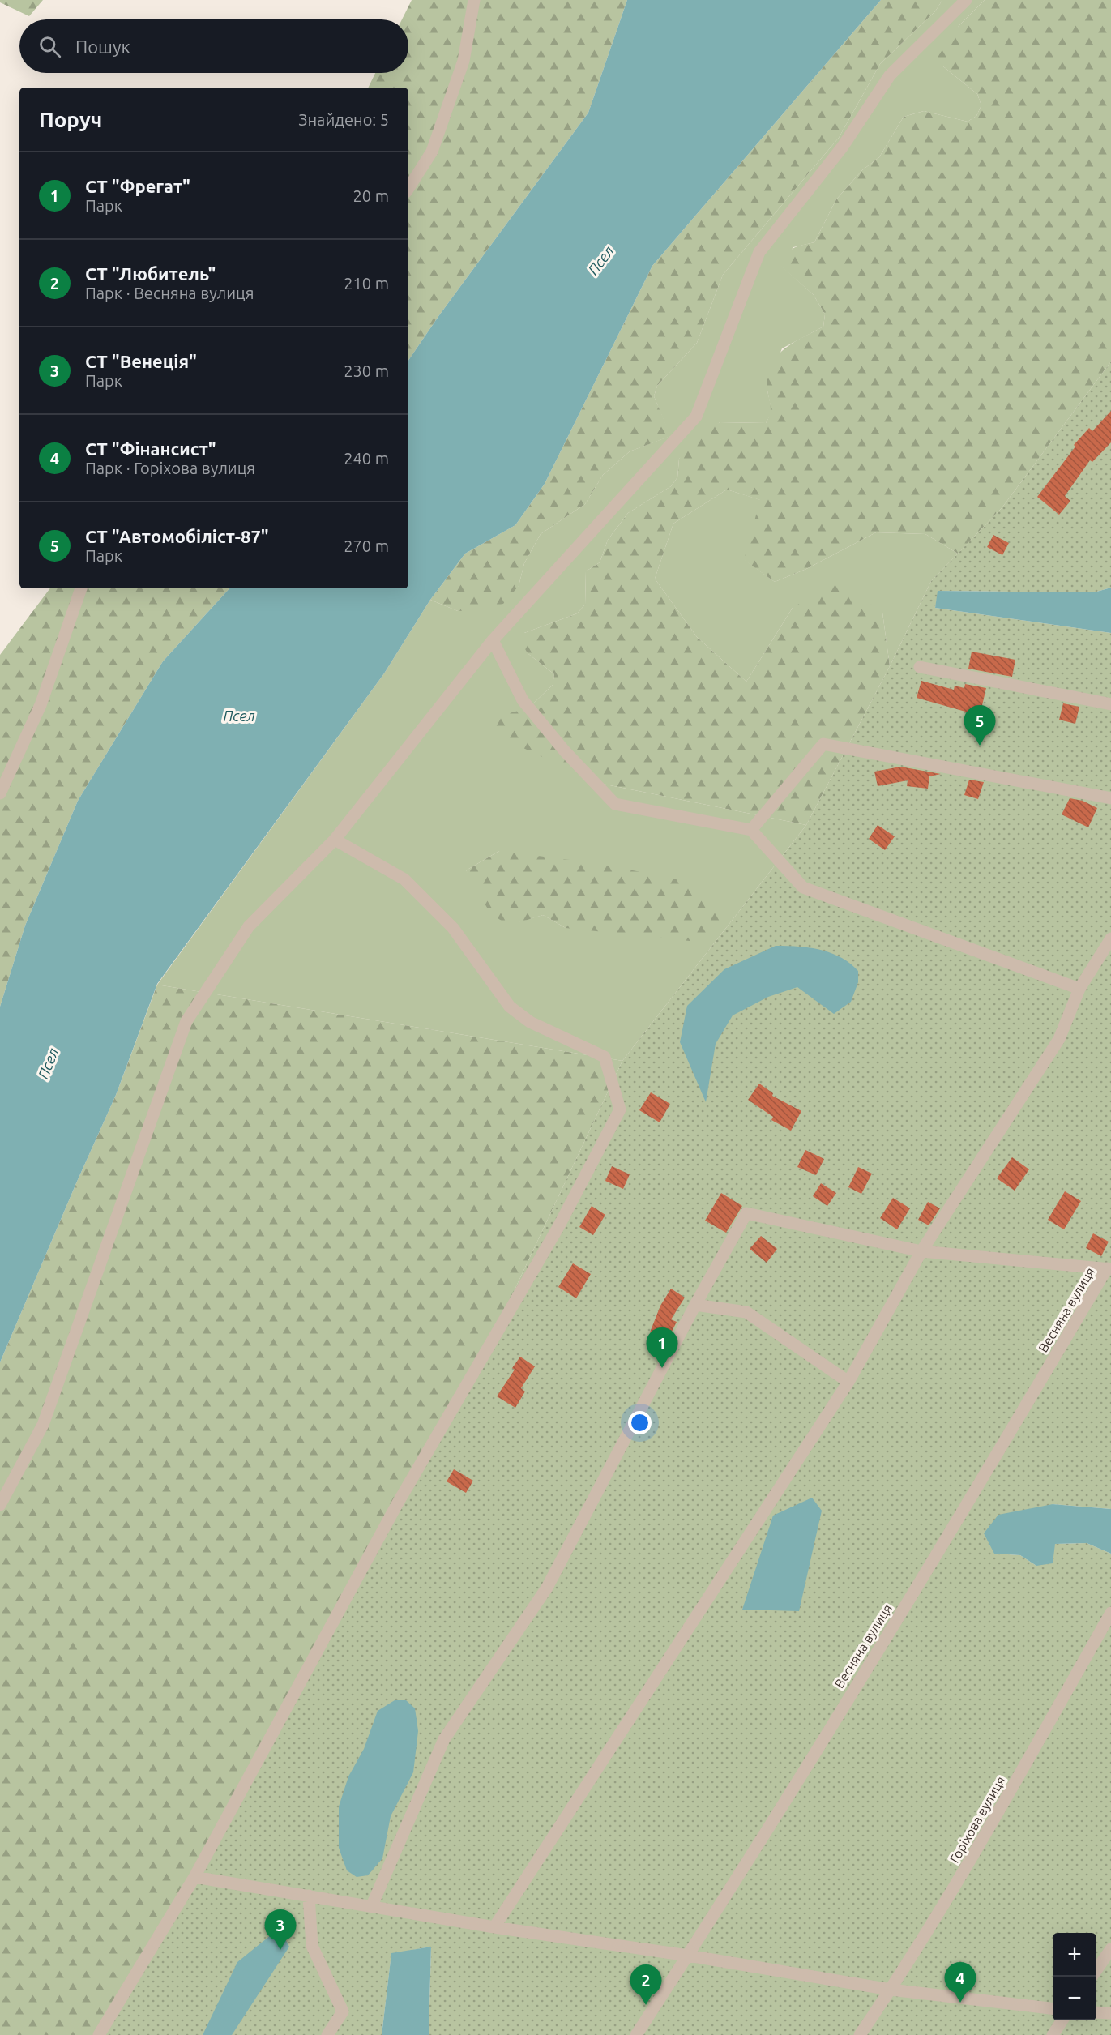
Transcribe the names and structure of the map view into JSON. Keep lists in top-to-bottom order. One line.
{"streets":{"street":["Весняна вулиця","Горіхова вулиця"]},"water":["Псел"],"page":{"search":"Пошук","heading":["Поруч","Знайдено: 5"],"list":[{"mark":"1","name":"СТ \"Фрегат\"","note":"Парк","value":"20 m"},{"mark":"2","name":"СТ \"Любитель\"","note":"Парк · Весняна вулиця","value":"210 m"},{"mark":"3","name":"СТ \"Венеція\"","note":"Парк","value":"230 m"},{"mark":"4","name":"СТ \"Фiнансист\"","note":"Парк · Горіхова вулиця","value":"240 m"},{"mark":"5","name":"СТ \"Автомобiлiст-87\"","note":"Парк","value":"270 m"}],"pins":["5","1","3","4","2"],"map_buttons":["+","−"]}}
